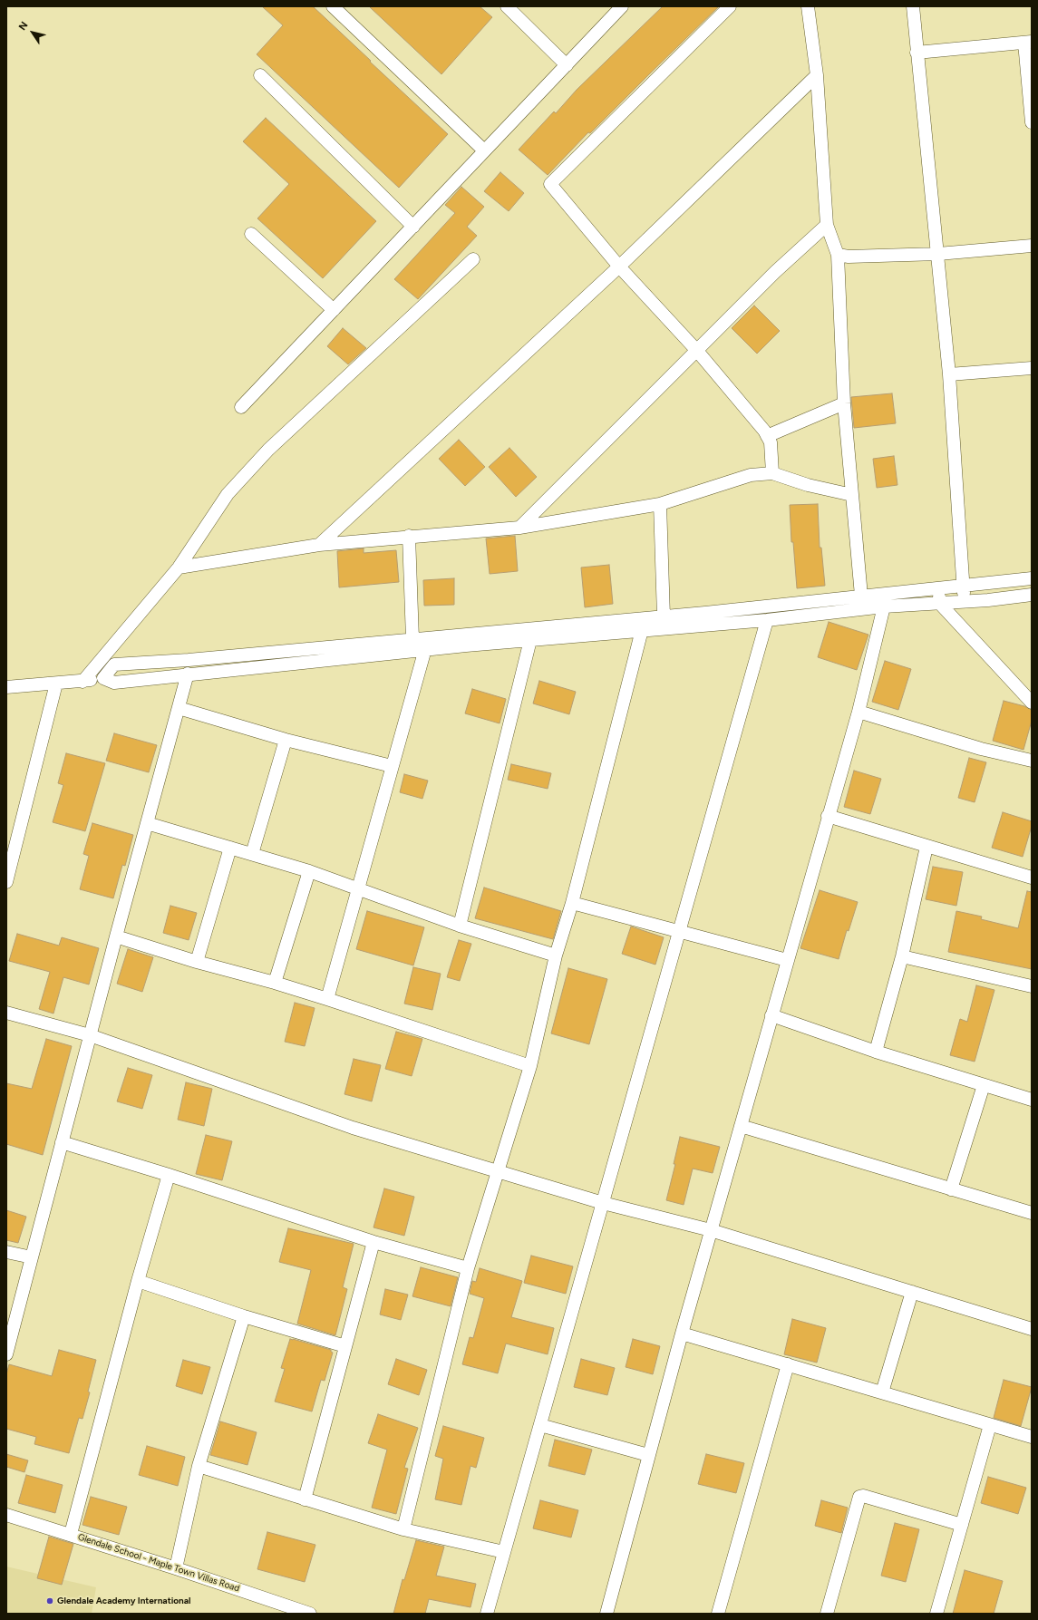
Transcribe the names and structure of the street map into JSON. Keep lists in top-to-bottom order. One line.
{"streets":{"street":["Glendale School - Maple Town Villas Road"]},"places":["Glendale Academy International"],"north":"top left"}
